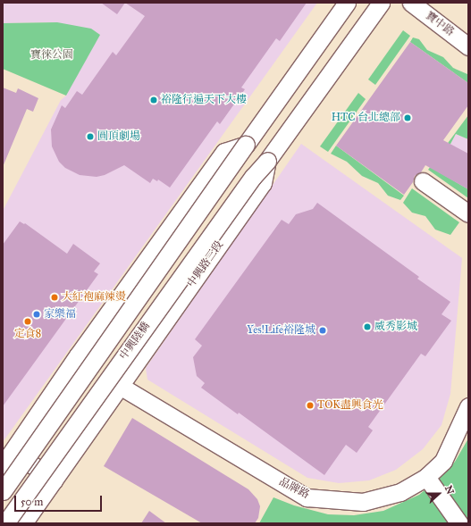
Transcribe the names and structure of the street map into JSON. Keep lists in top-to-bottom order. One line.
{"streets":{"street":["寶中路","中興路三段","中興陸橋","品牌路"]},"crossings":[["中興路三段","中興陸橋"],["中興路三段","品牌路"]],"parks":["寶徠公園"],"places":["裕隆行遍天下大樓","HTC 台北總部","圓頂劇場","大紅袍麻辣燙","家樂福","定食8","威秀影城","Yes!Life裕隆城","TOK盡興食光"],"scale_bar":"50 m","north":"right"}
